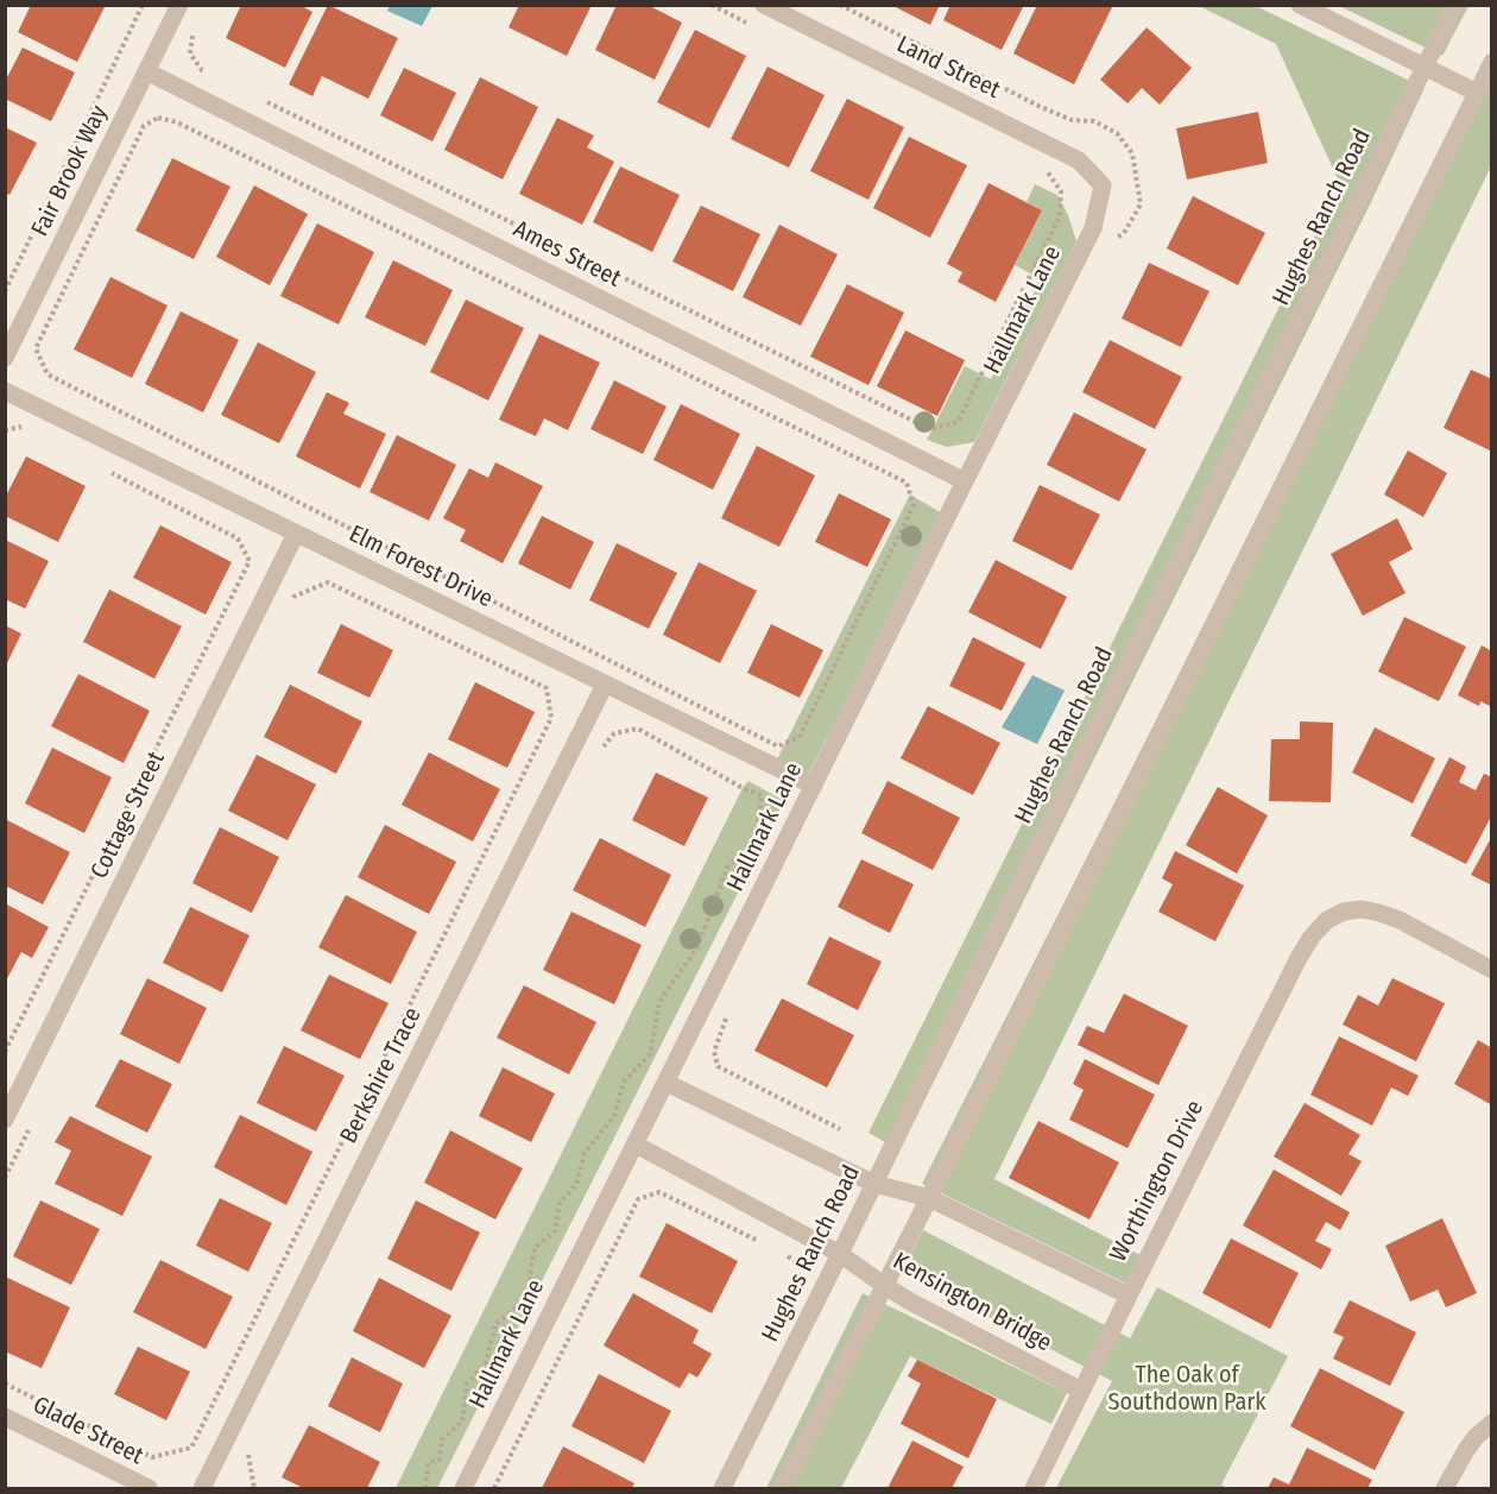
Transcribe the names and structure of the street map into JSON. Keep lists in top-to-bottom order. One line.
{"streets":{"street":["Land Street","Fair Brook Way","Hughes Ranch Road","Ames Street","Hallmark Lane","Elm Forest Drive","Cottage Street","Berkshire Trace","Worthington Drive","Kensington Bridge","Glade Street"]},"crossings":[["Land Street","Hallmark Lane"],["Fair Brook Way","Ames Street"],["Hughes Ranch Road","Kensington Bridge"],["Ames Street","Hallmark Lane"],["Hallmark Lane","Elm Forest Drive"],["Hallmark Lane","Kensington Bridge"],["Elm Forest Drive","Cottage Street"],["Elm Forest Drive","Berkshire Trace"],["Worthington Drive","Kensington Bridge"]],"parks":["The Oak of Southdown Park"]}
